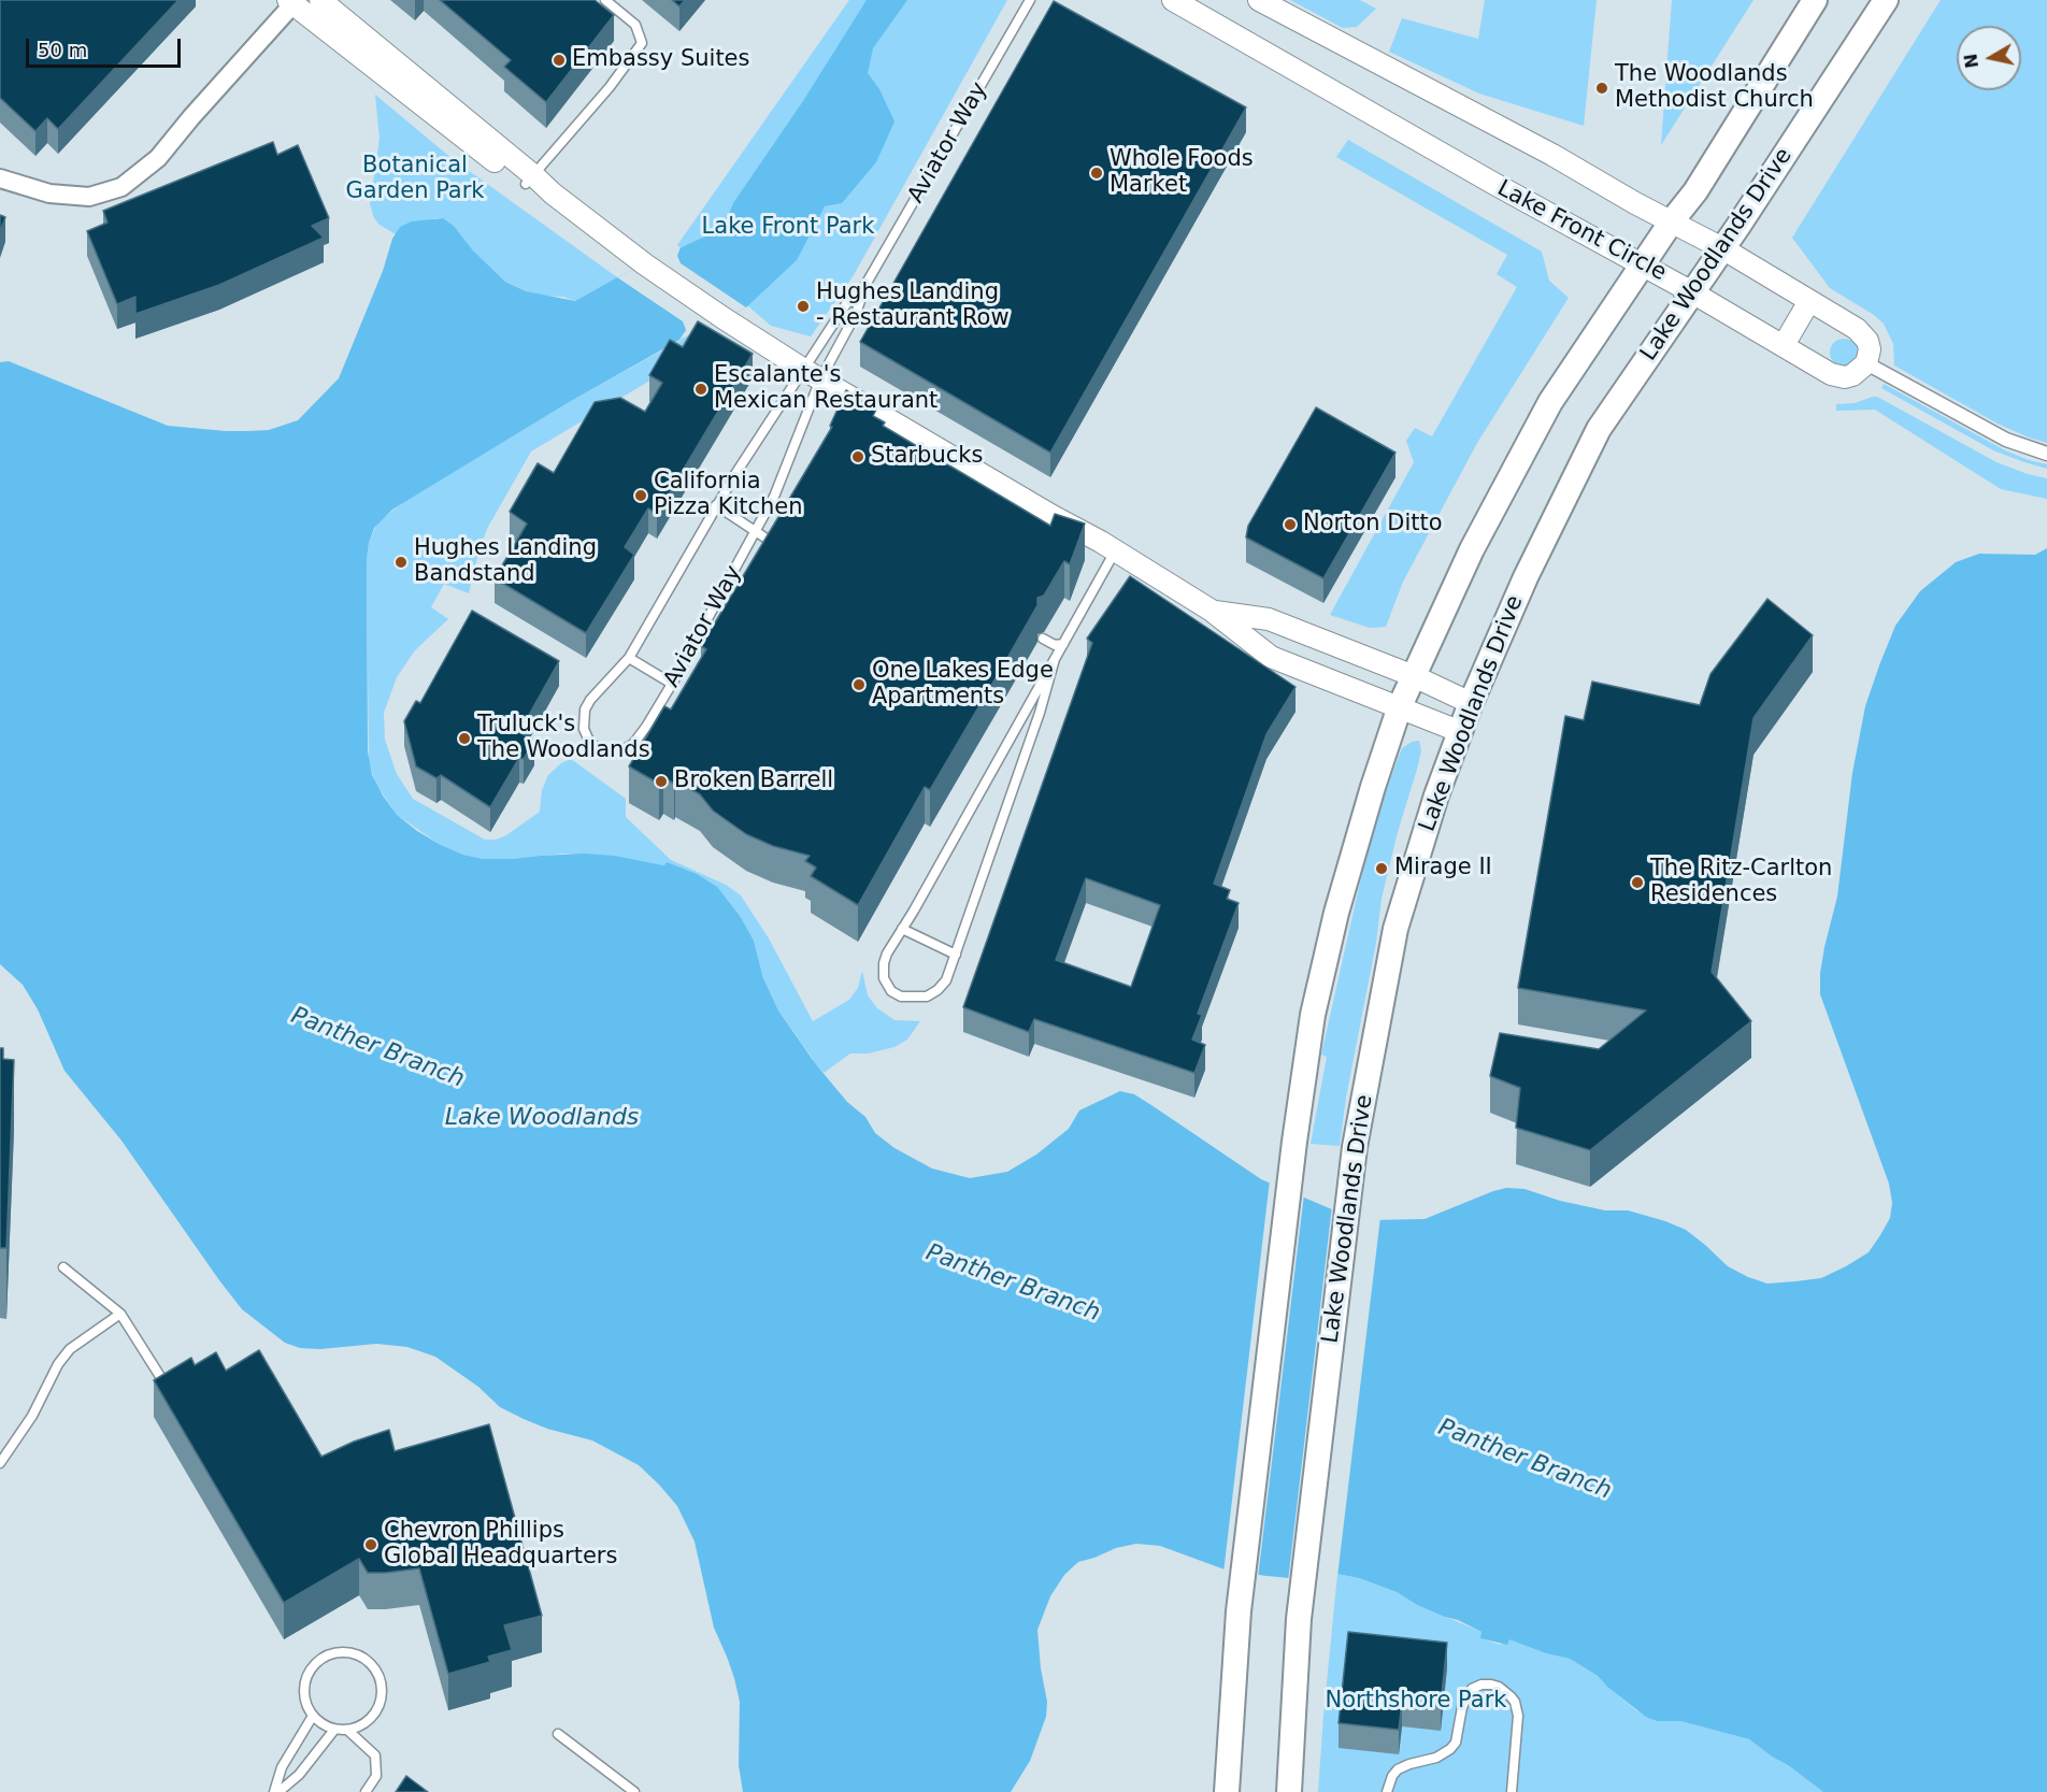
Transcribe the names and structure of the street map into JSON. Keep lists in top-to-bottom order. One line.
{"streets":{"main road":["Lake Woodlands Drive"],"street":["Lake Front Circle"],"lane":["Aviator Way"]},"crossings":[["Lake Front Circle","Lake Woodlands Drive"]],"water":["Panther Branch","Lake Woodlands"],"parks":["Botanical Garden Park","Lake Front Park","Northshore Park"],"places":["Embassy Suites","The Woodlands Methodist Church","Whole Foods Market","Hughes Landing - Restaurant Row","Escalante's Mexican Restaurant","Starbucks","California Pizza Kitchen","Norton Ditto","Hughes Landing Bandstand","One Lakes Edge Apartments","Truluck's The Woodlands","Broken Barrell","Mirage II","The Ritz-Carlton Residences","Chevron Phillips Global Headquarters"],"scale_bar":"50 m","north":"left"}
